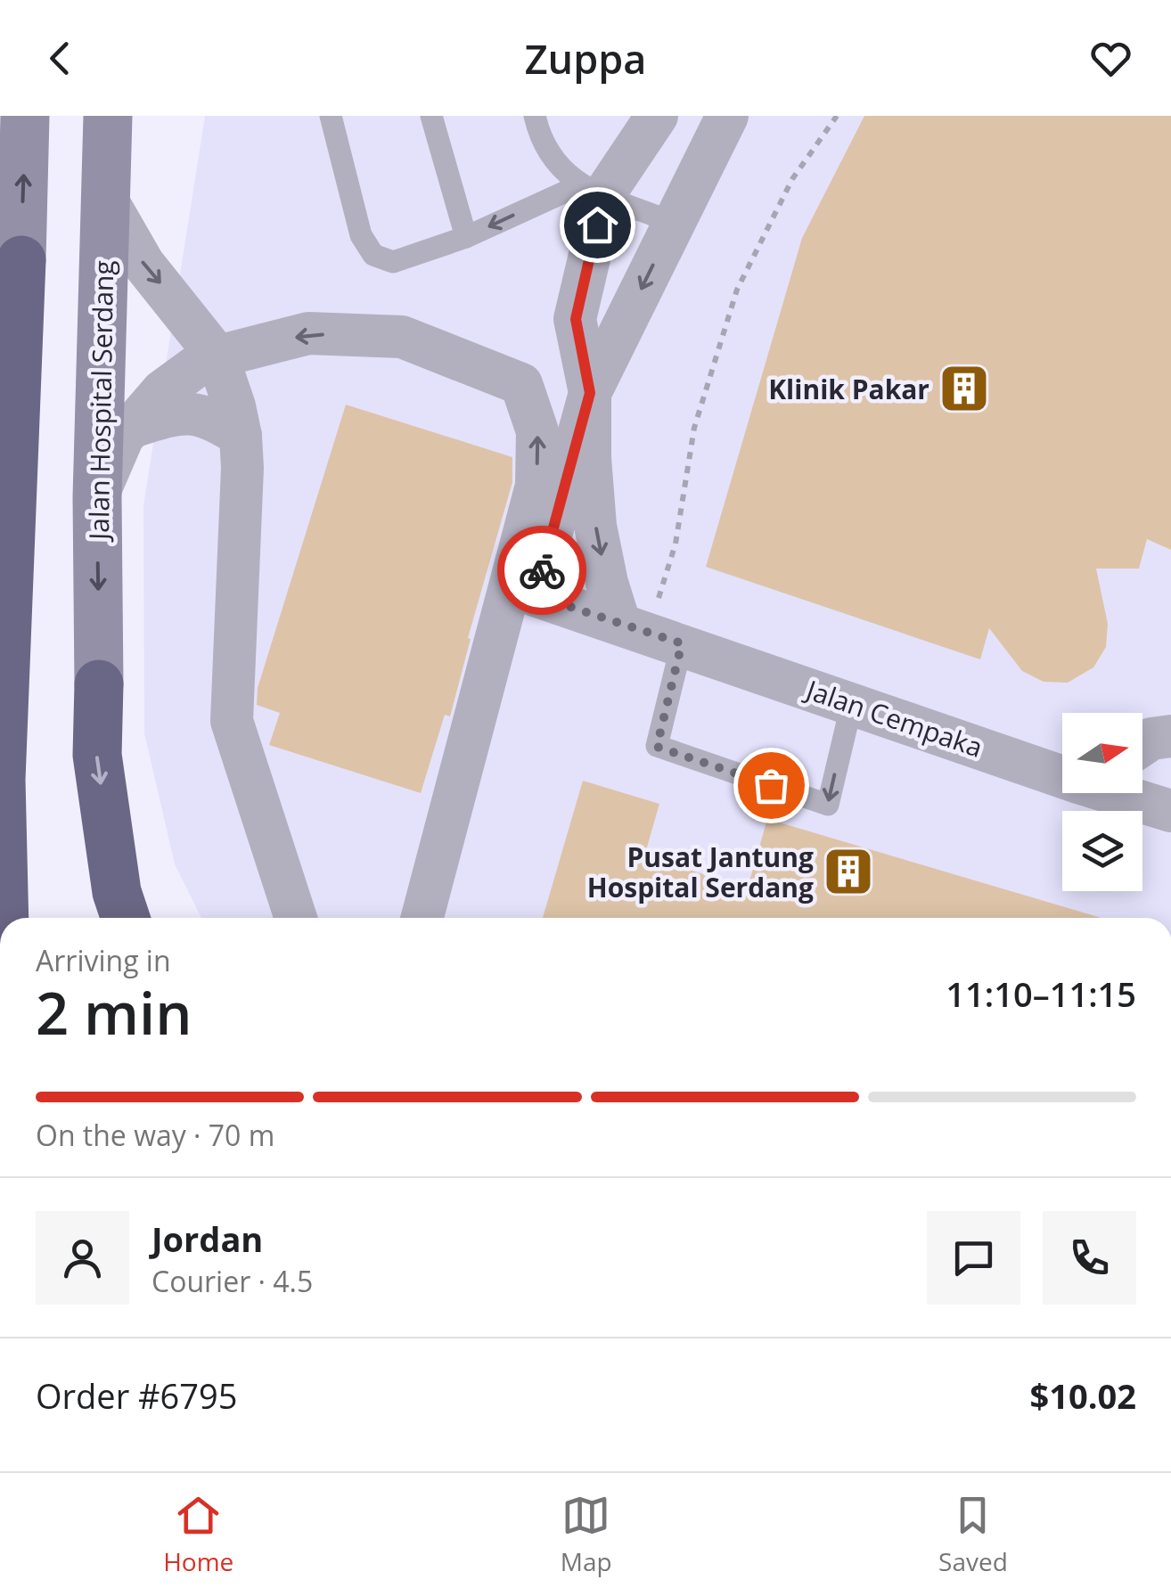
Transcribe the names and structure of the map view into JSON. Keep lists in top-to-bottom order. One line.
{"streets":{"main road":["Jalan Hospital Serdang"],"street":["Jalan Cempaka"]},"places":{"building":["Klinik Pakar","Pusat Jantung Hospital Serdang"]},"north":"right","page":{"header":"Zuppa","heading":["2 min","Arriving in","11:10–11:15"],"panel":["Jordan","Courier · 4.5","Order #6795","$10.02"],"bar":"On the way · 70 m","tabs":["Home","Map","Saved"]}}
